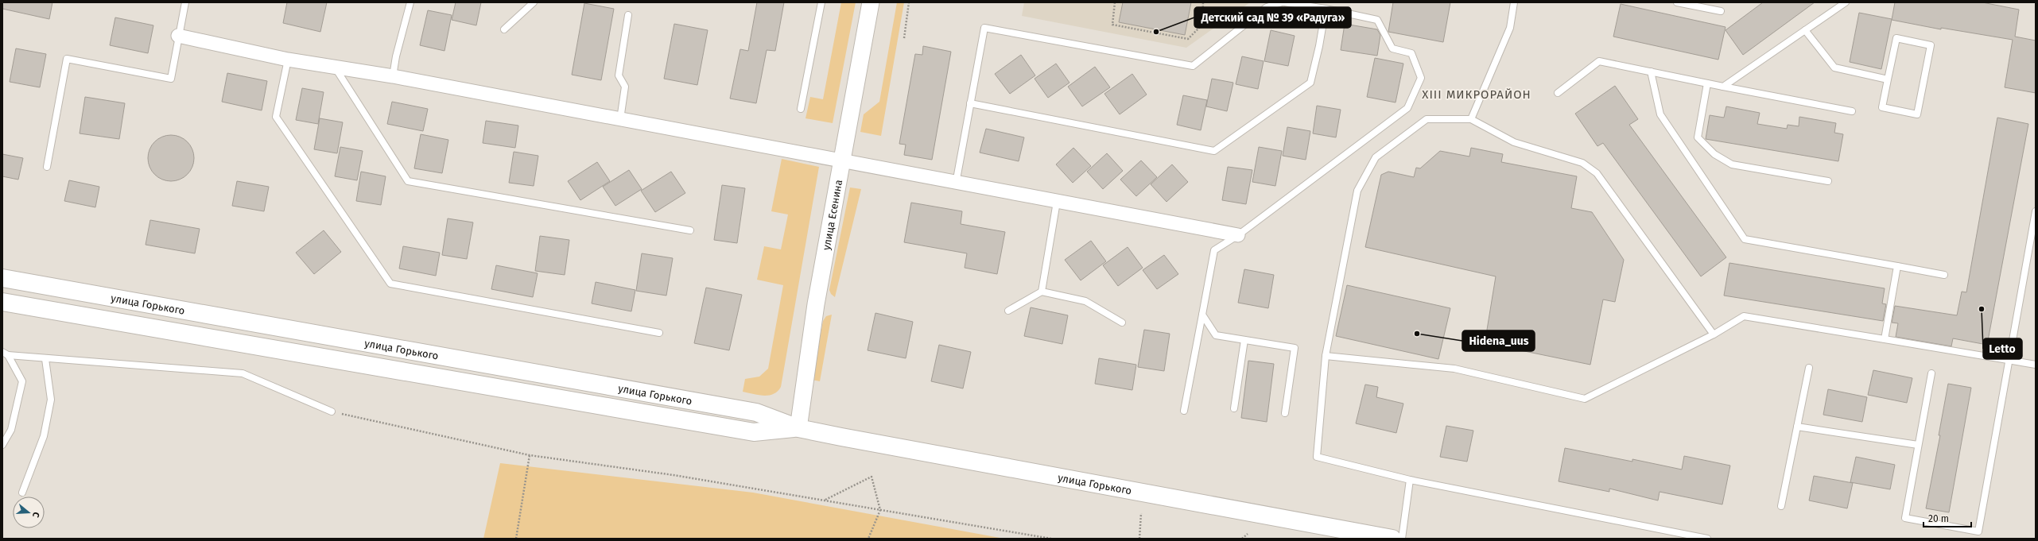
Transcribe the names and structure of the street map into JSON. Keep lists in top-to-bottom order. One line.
{"streets":{"main road":["улица Горького"],"street":["улица Есенина"]},"crossings":[["улица Есенина","улица Горького"]],"districts":["XIII МИКРОРАЙОН"],"places":["Детский сад № 39 «Радуга»","Letto","Hidena_uus"],"scale_bar":"20 m","north":"right"}
